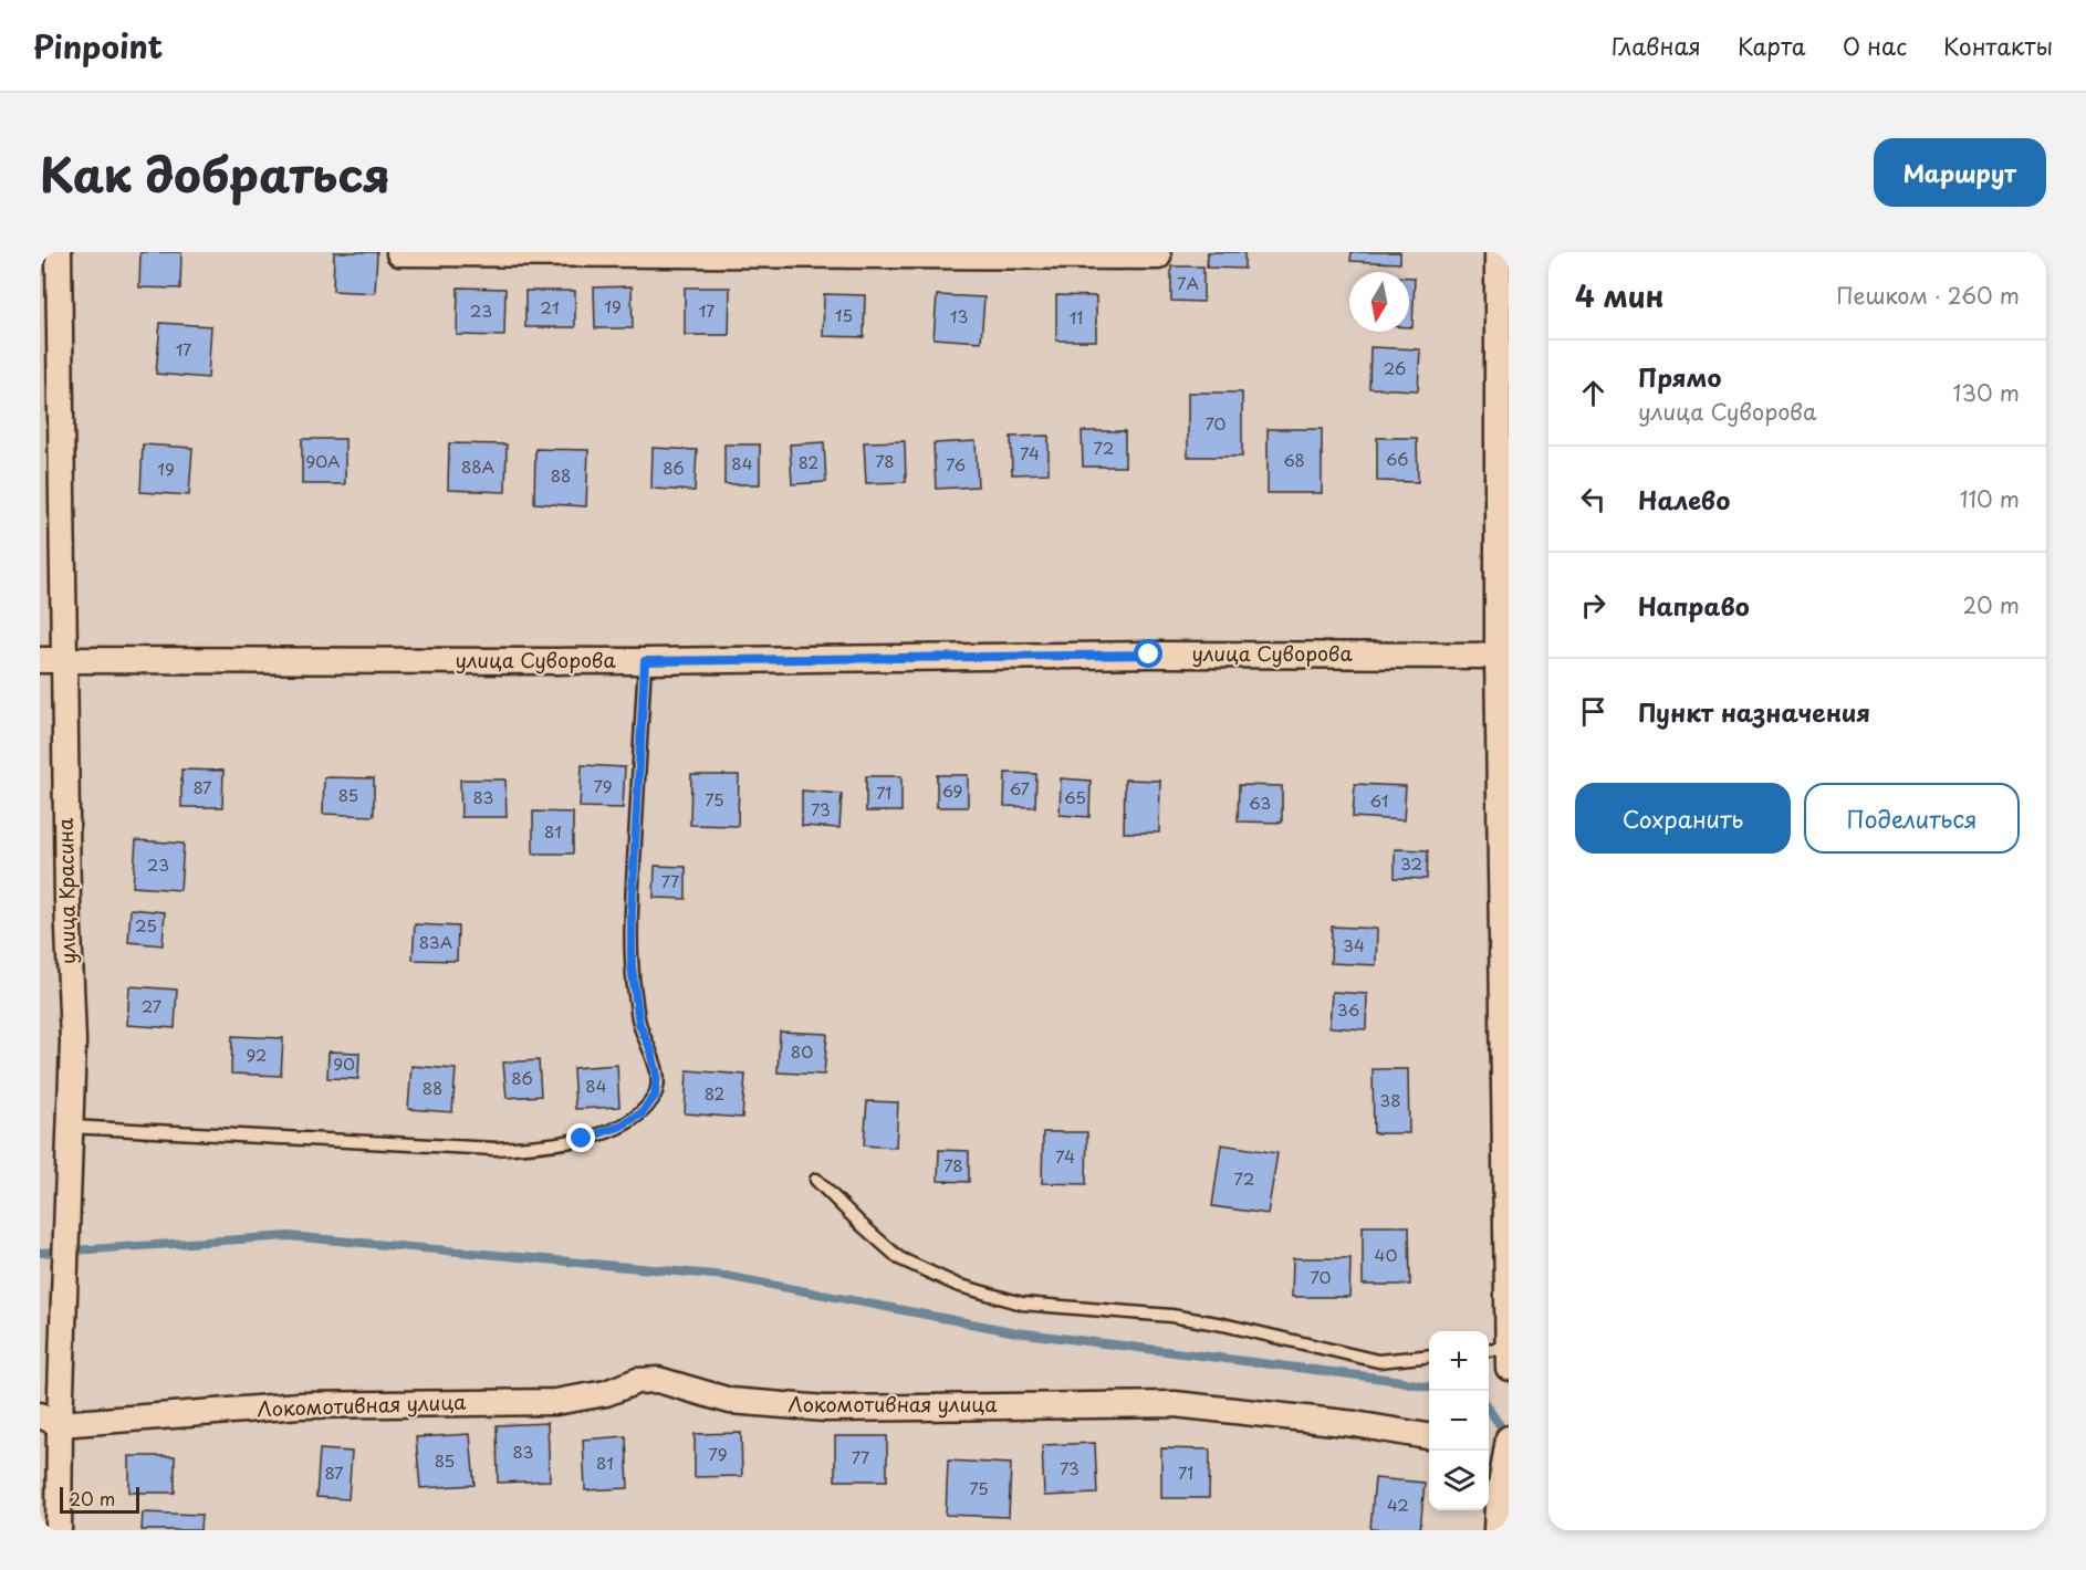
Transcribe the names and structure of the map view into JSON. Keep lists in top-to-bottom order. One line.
{"streets":{"street":["улица Суворова","улица Красина","Локомотивная улица"]},"crossings":[["улица Суворова","улица Красина"],["улица Красина","Локомотивная улица"]],"house_numbers":["7А","19","21","23","17","15","13","11","17","26","70","72","74","66","68","90А","78","82","84","76","88А","86","19","88","79","87","67","69","71","85","83","65","75","61","63","73","81","32","23","77","25","83А","34","27","36","80","92","90","86","84","88","82","38","74","78","72","40","70","83","79","77","85","81","73","87","71","75","42"],"scale_bar":"20 m","north":"bottom","page":{"header":"Pinpoint","nav":["Главная","Карта","О нас","Контакты"],"title":"Как добраться","buttons":["Маршрут",["Сохранить","Поделиться"]],"heading":["4 мин","Пешком · 260 m"],"list":[["Прямо","улица Суворова","130 m"],["Налево","110 m"],["Направо","20 m"],"Пункт назначения"],"map_buttons":["+","−"],"scale":"20 m"}}
